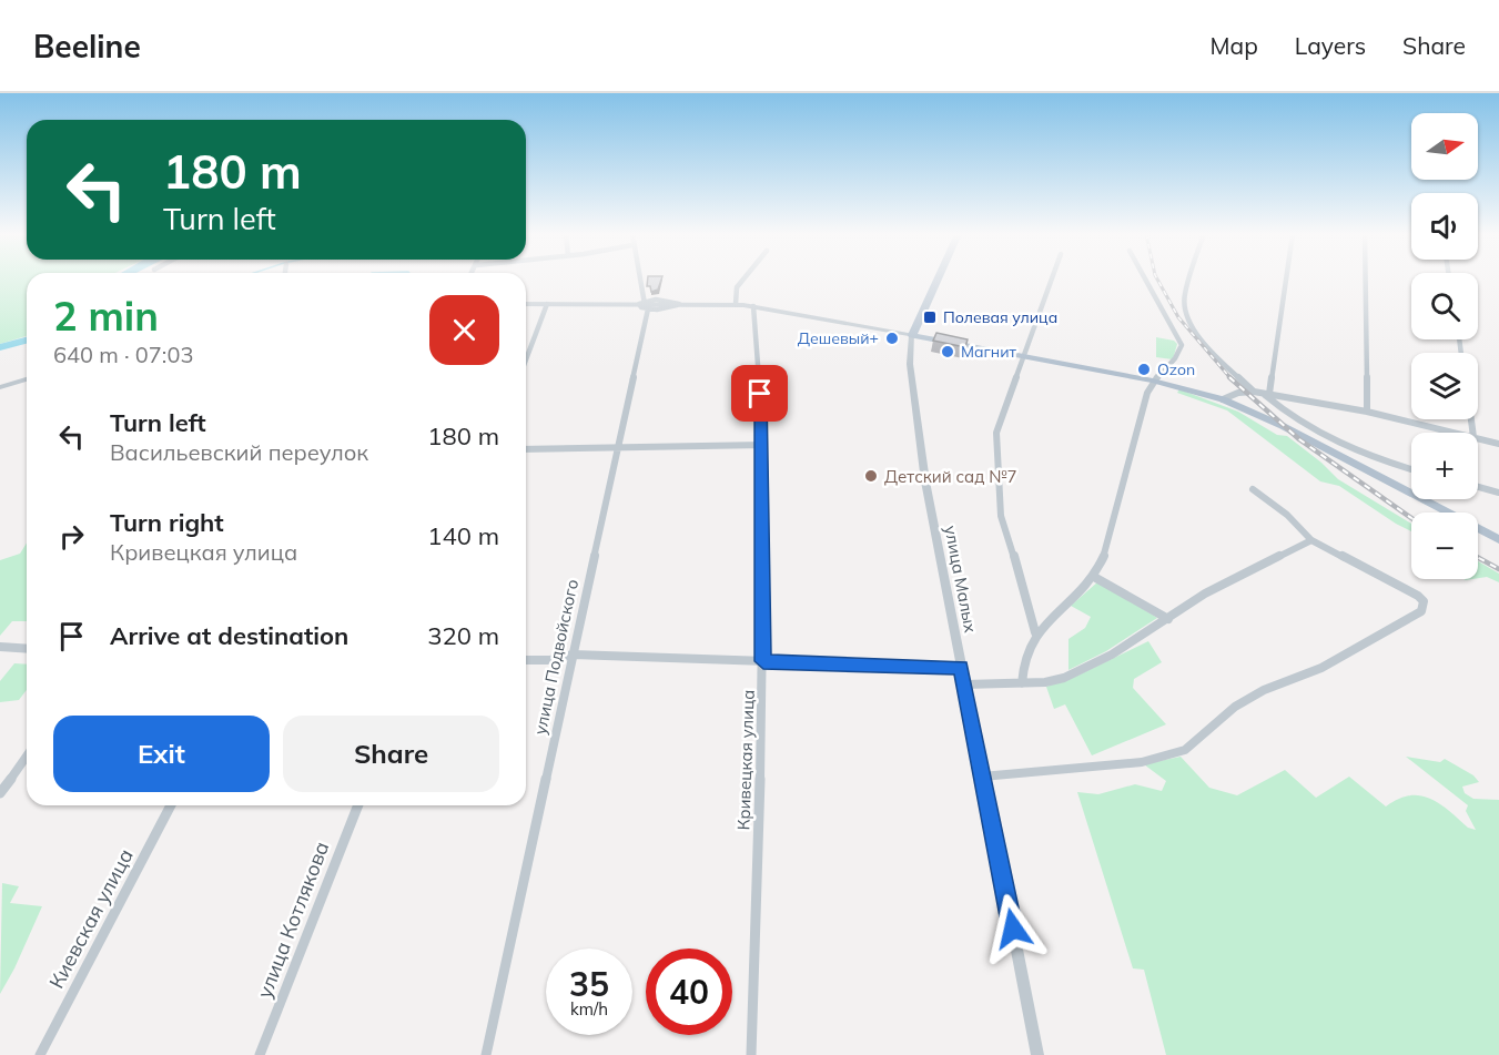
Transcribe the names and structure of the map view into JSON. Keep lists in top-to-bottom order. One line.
{"streets":{"main road":["улица Малых"],"street":["улица Подвойского","Кривецкая улица","Киевская улица","улица Котлякова"]},"places":{"transit":["Полевая улица"],"other":["Дешевый+","Магнит","Ozon","Детский сад №7"]},"north":"right","page":{"header":"Beeline","nav":["Map","Layers","Share"],"map_buttons":["+","−"],"turn":["180 m","Turn left"],"heading":["2 min","640 m · 07:03"],"list":[{"name":"Turn left","note":"Васильевский переулок","value":"180 m"},{"name":"Turn right","note":"Кривецкая улица","value":"140 m"},{"name":"Arrive at destination","value":"320 m"}],"buttons":["Exit","Share"],"speed":"35 km/h","limit":"40"}}
